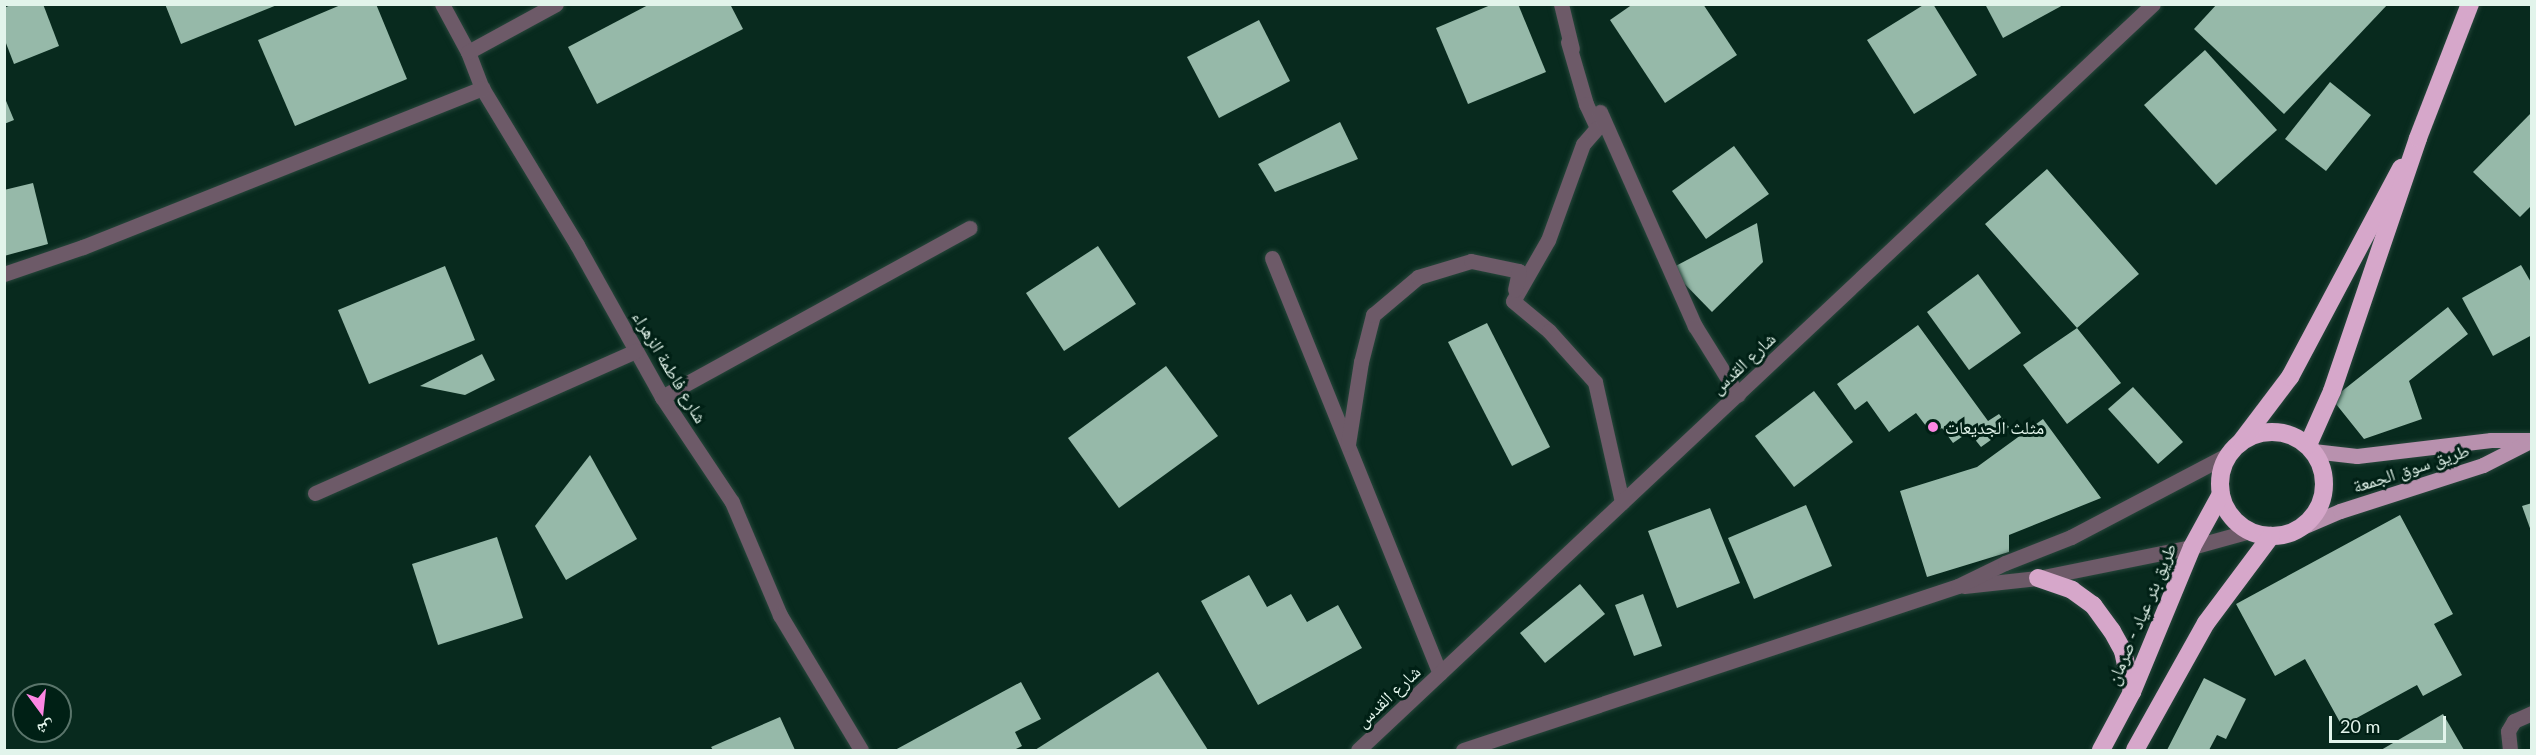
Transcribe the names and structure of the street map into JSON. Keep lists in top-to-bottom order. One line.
{"streets":{"highway":["طريق بئر عياد - صرمان"],"main road":["طريق سوق الجمعة"],"street":["شارع القدس","شارع فاطمة الزهراء"]},"crossings":[["طريق سوق الجمعة","طريق بئر عياد - صرمان"]],"places":["مثلث الجديعات"],"scale_bar":"20 m","north":"bottom"}
